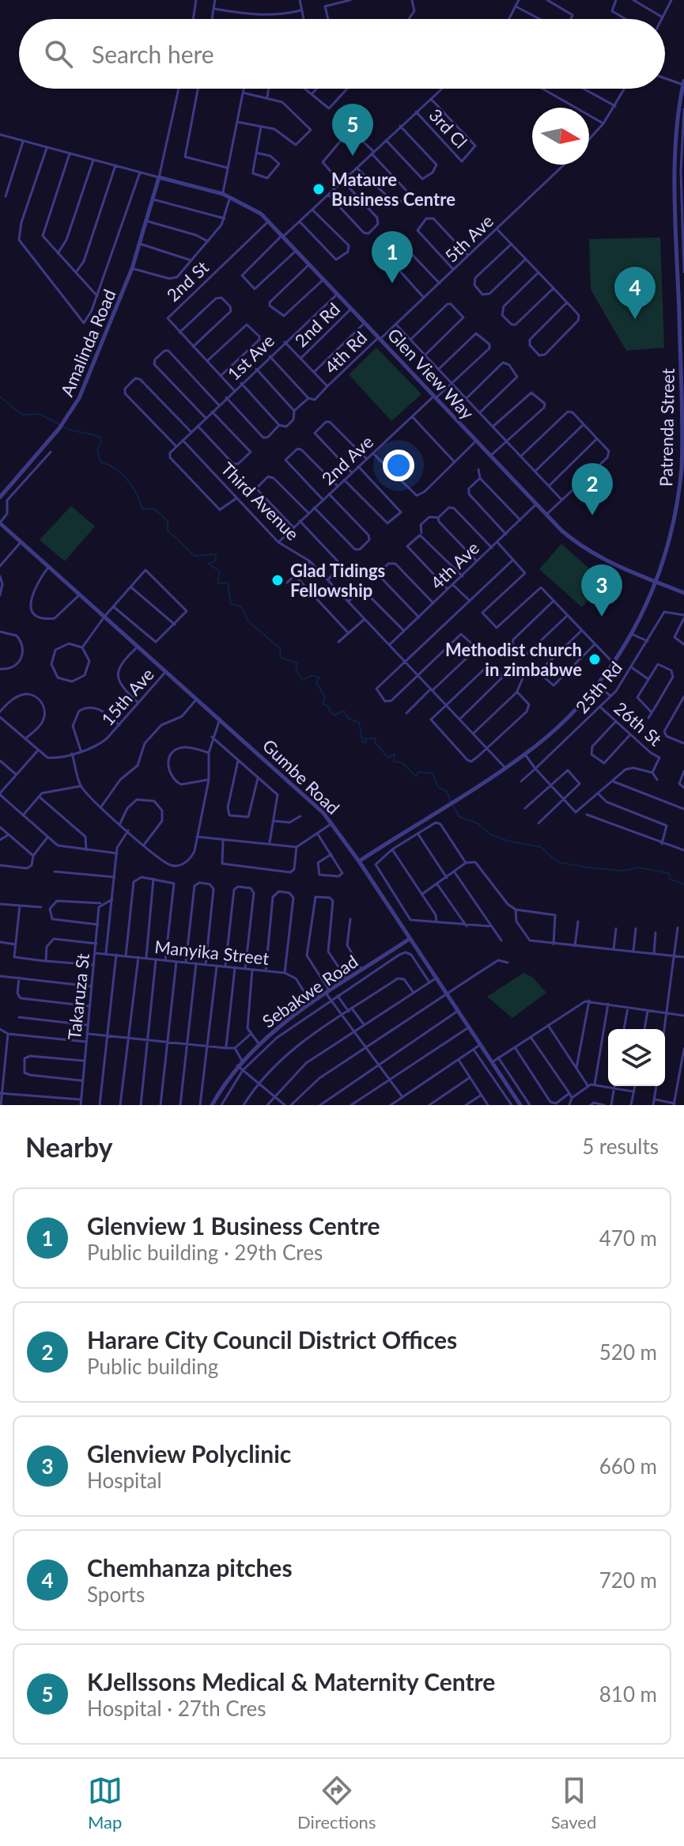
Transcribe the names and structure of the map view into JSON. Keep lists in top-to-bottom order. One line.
{"streets":{"street":["3rd Cl","5th Ave","2nd St","2nd Rd","Amalinda Road","4th Rd","1st Ave","Glen View Way","Patrenda Street","2nd Ave","Third Avenue","4th Ave","25th Rd","15th Ave","26th St","Gumbe Road","Manyika Street","Sebakwe Road","Takaruza St"]},"crossings":[["5th Ave","4th Rd"],["5th Ave","Glen View Way"],["2nd St","Glen View Way"],["2nd Rd","Glen View Way"],["Amalinda Road","Glen View Way"],["4th Rd","Glen View Way"],["1st Ave","Glen View Way"],["1st Ave","Third Avenue"],["Glen View Way","Patrenda Street"],["Glen View Way","2nd Ave"],["Glen View Way","4th Ave"],["Patrenda Street","Third Avenue"],["Patrenda Street","Gumbe Road"],["2nd Ave","Third Avenue"],["Third Avenue","4th Ave"],["25th Rd","26th St"],["15th Ave","Gumbe Road"],["Gumbe Road","Sebakwe Road"],["Manyika Street","Sebakwe Road"],["Manyika Street","Takaruza St"]],"places":["Mataure Business Centre","Glad Tidings Fellowship","Methodist church in zimbabwe"],"north":"right","page":{"search":"Search here","pins":["5","1","4","2","3"],"heading":["Nearby","5 results"],"list":[{"mark":"1","name":"Glenview 1 Business Centre","note":"Public building · 29th Cres","value":"470 m"},{"mark":"2","name":"Harare City Council District Offices","note":"Public building","value":"520 m"},{"mark":"3","name":"Glenview Polyclinic","note":"Hospital","value":"660 m"},{"mark":"4","name":"Chemhanza pitches","note":"Sports","value":"720 m"},{"mark":"5","name":"KJellssons Medical & Maternity Centre","note":"Hospital · 27th Cres","value":"810 m"}],"nav":["Map","Directions","Saved"]}}
